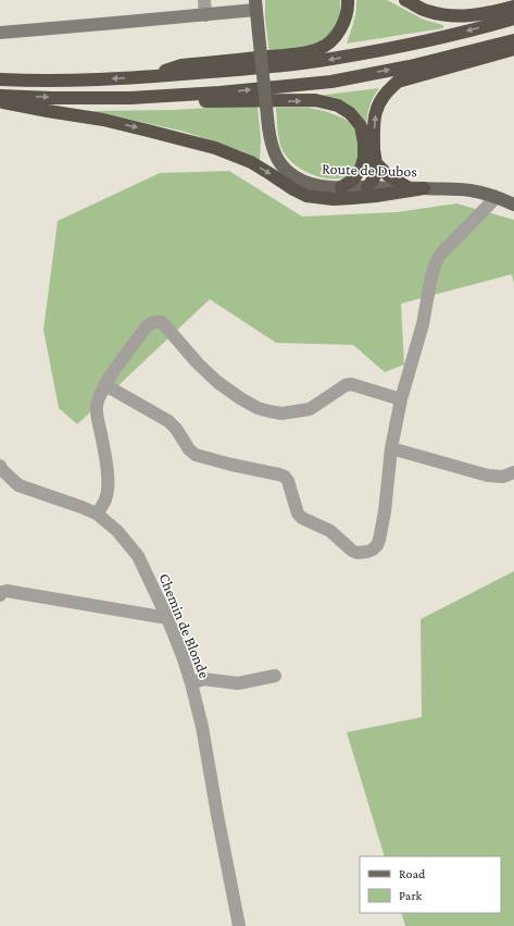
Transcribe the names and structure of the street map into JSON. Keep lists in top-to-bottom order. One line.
{"streets":{"main road":["Route de Dubos"],"street":["Chemin de Blonde"]},"legend":["Road","Park"]}
